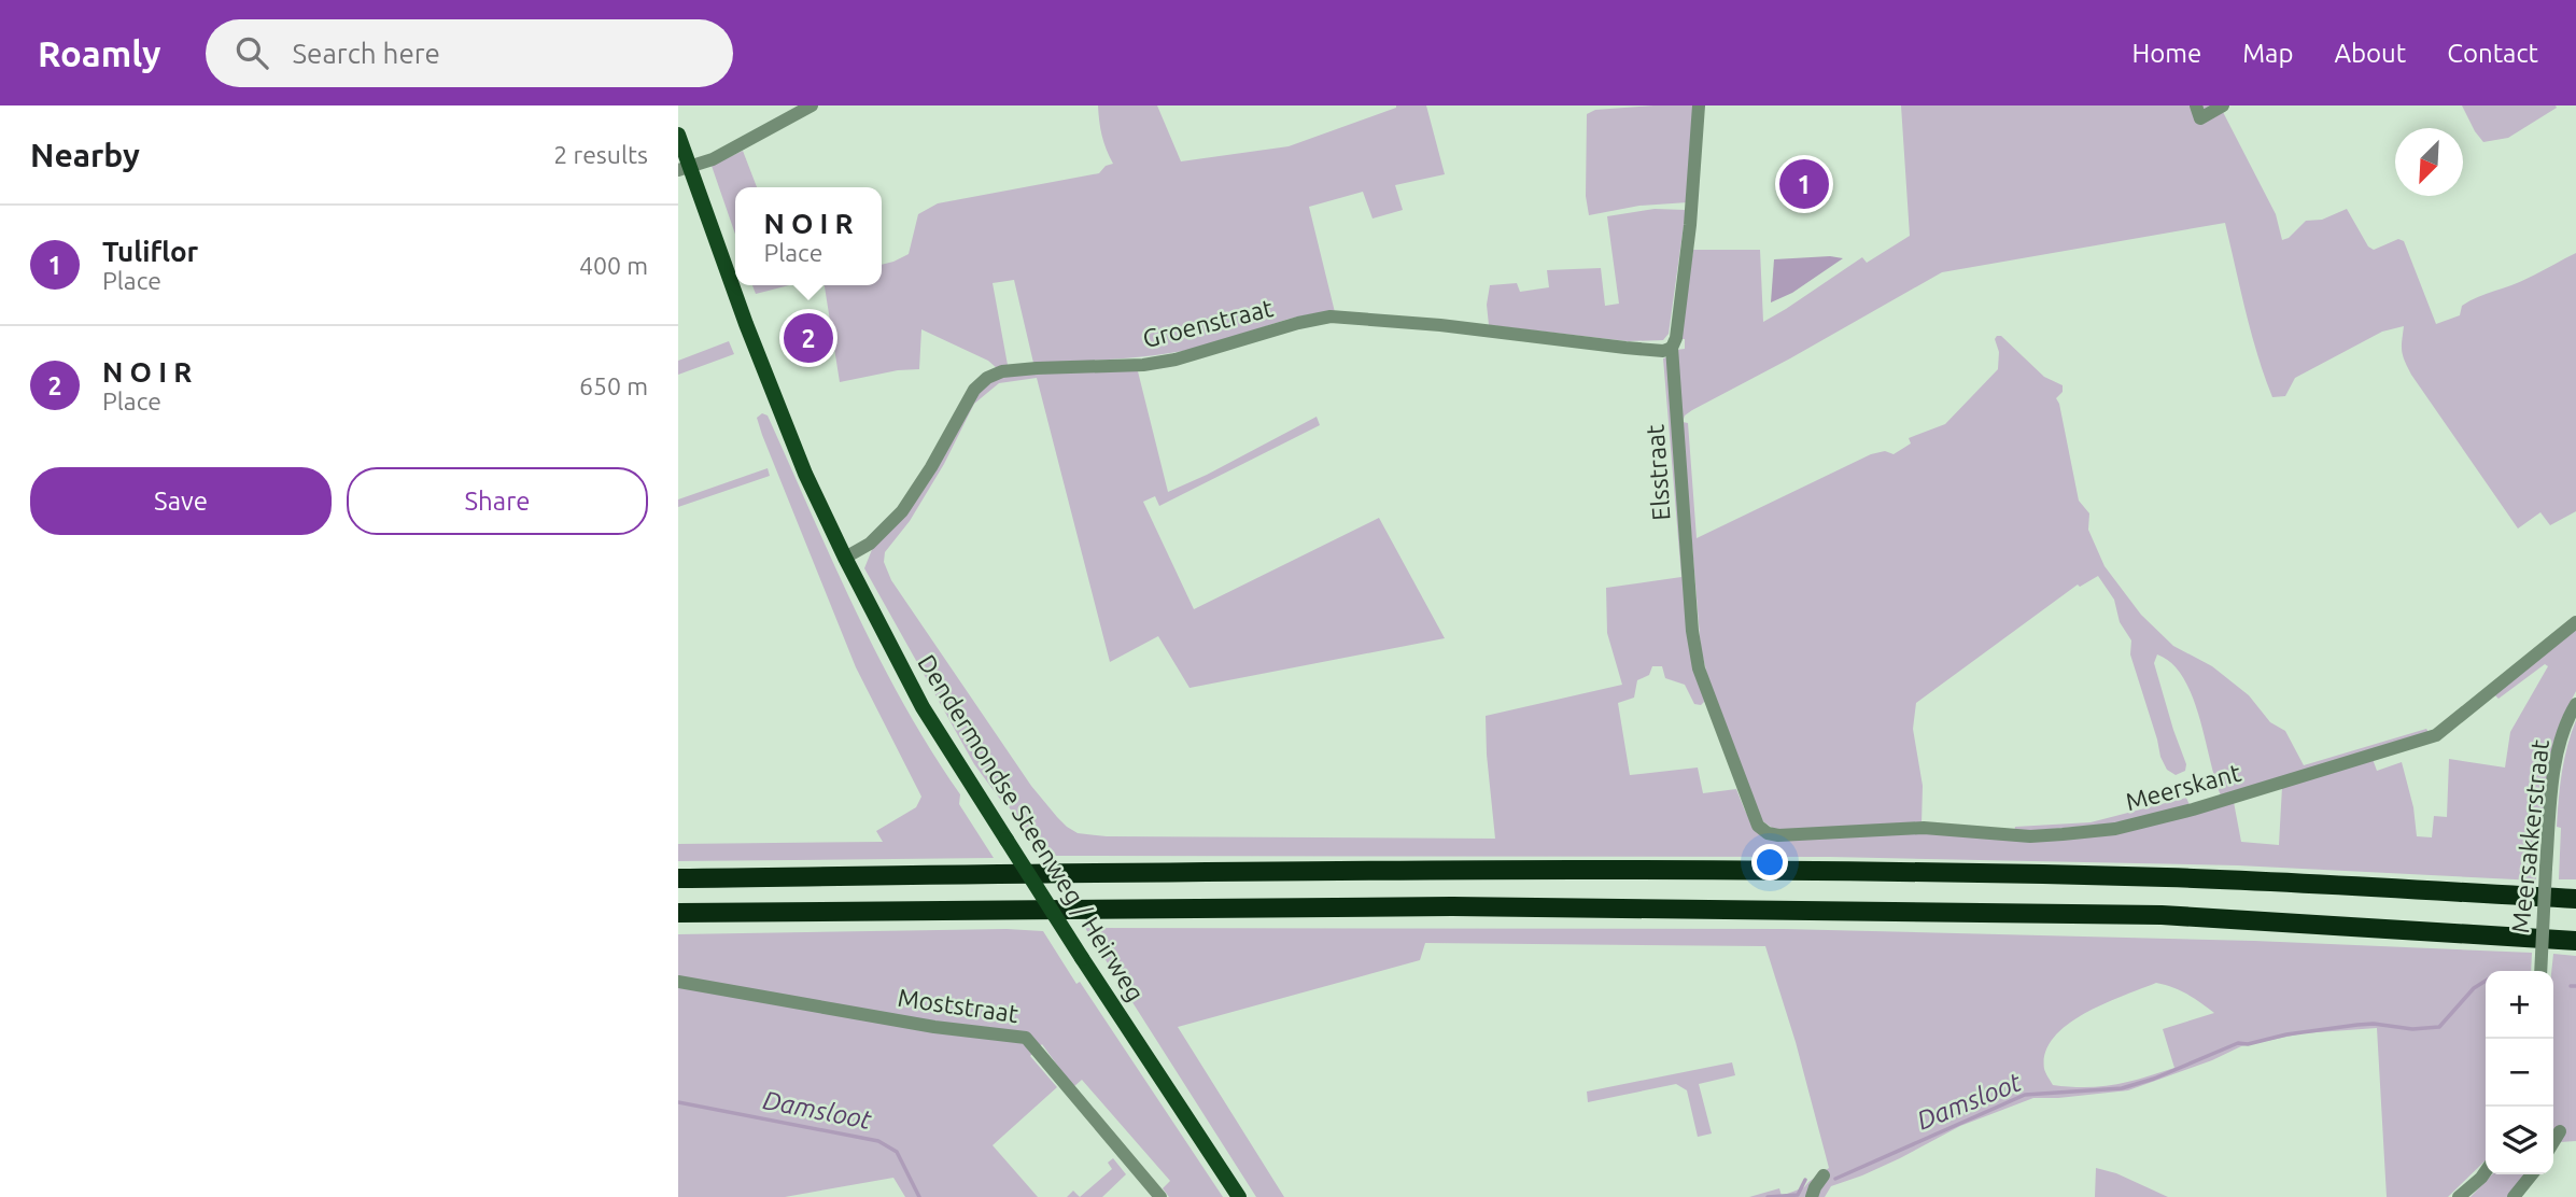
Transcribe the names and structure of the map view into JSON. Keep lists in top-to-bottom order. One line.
{"streets":{"main road":["Dendermondse Steenweg / Heirweg"],"street":["Groenstraat","Elsstraat","Meerskant","Meersakkerstraat","Moststraat"]},"crossings":[["Groenstraat","Elsstraat"],["Groenstraat","Dendermondse Steenweg / Heirweg"],["Elsstraat","Meerskant"]],"water":["Damsloot"],"north":"bottom left","page":{"header":"Roamly","search":"Search here","nav":["Home","Map","About","Contact"],"heading":["Nearby","2 results"],"pins":["1","2"],"popup":["N O I R","Place"],"list":[{"mark":"1","name":"Tuliflor","note":"Place","value":"400 m"},{"mark":"2","name":"N O I R","note":"Place","value":"650 m"}],"buttons":["Save","Share"],"map_buttons":["+","−"]}}
